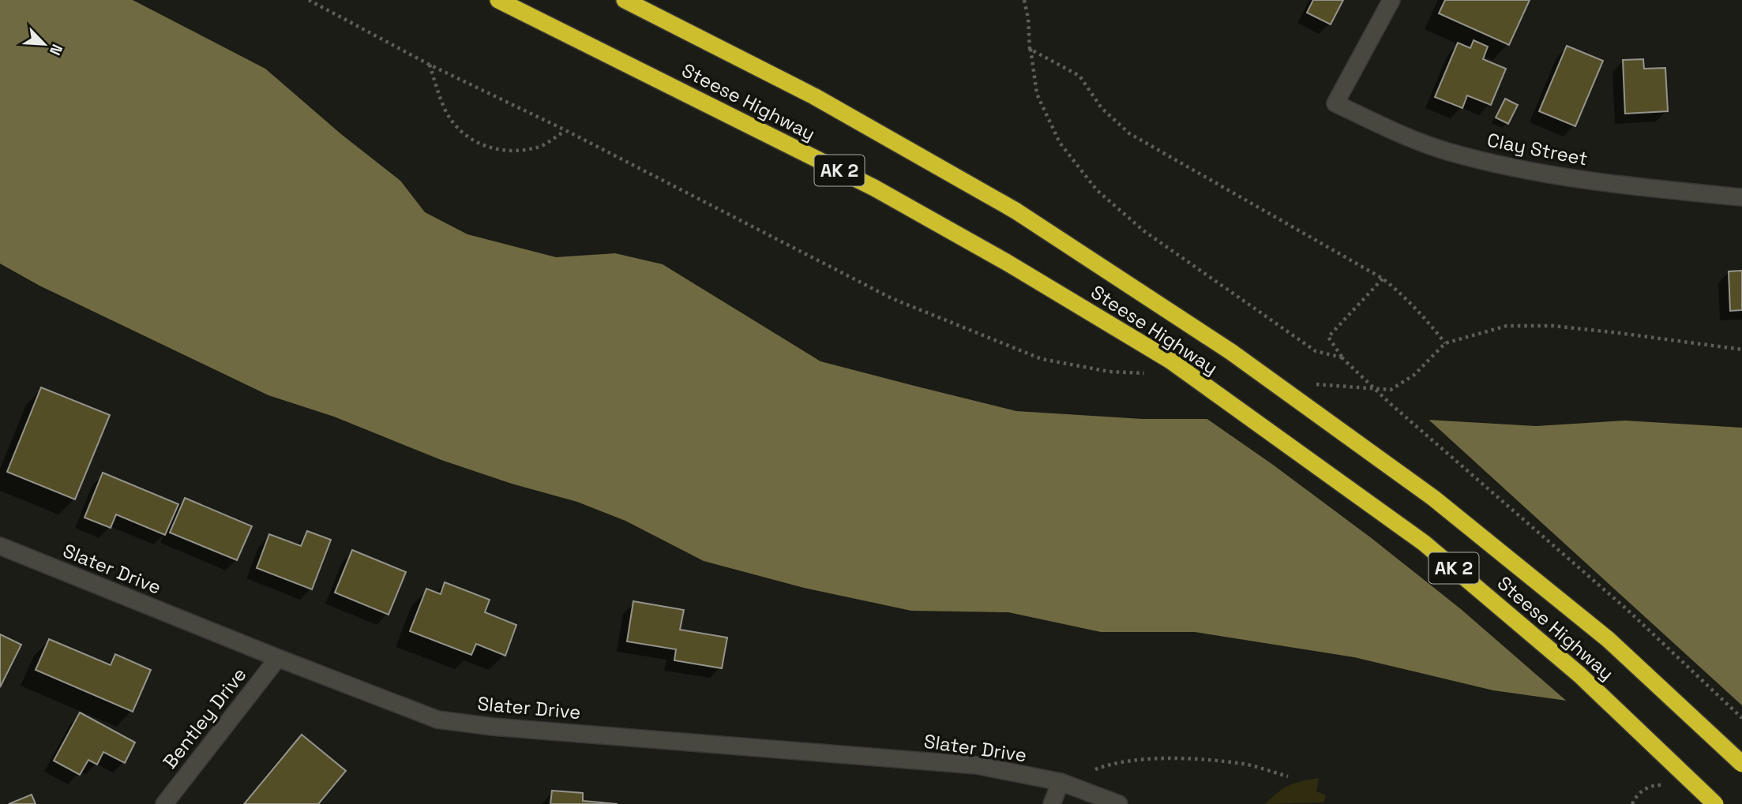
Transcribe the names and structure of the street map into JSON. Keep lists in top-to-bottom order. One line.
{"streets":{"highway":["Steese Highway","AK 2"],"street":["Clay Street","Slater Drive","Bentley Drive"]},"crossings":[["Slater Drive","Bentley Drive"]],"north":"bottom right"}
